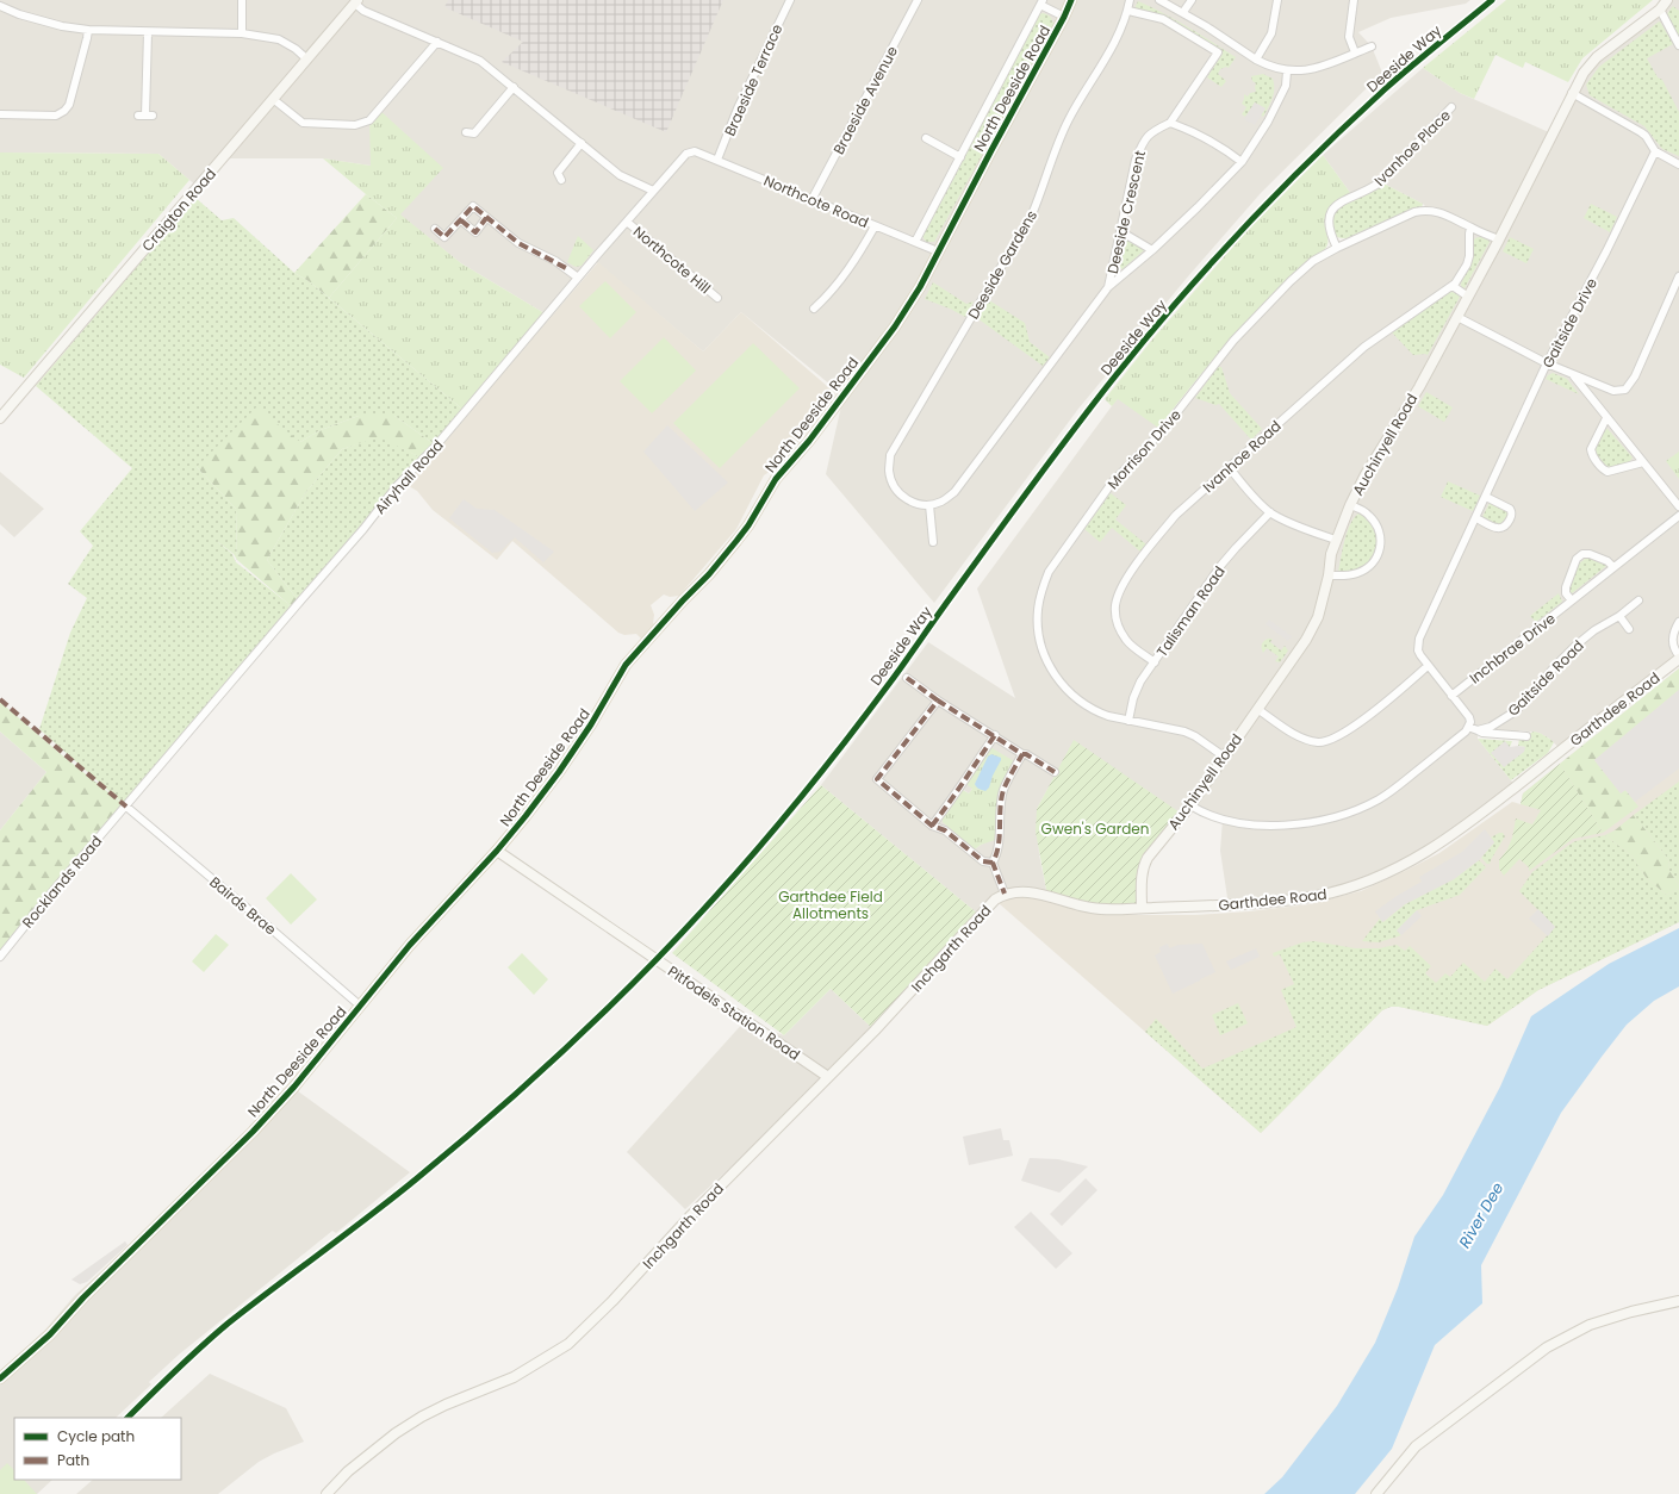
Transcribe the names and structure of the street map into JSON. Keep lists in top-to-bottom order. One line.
{"streets":{"main road":["North Deeside Road"],"street":["Braeside Terrace","Braeside Avenue","Ivanhoe Place","Northcote Road","Craigton Road","Deeside Crescent","Northcote Hill","Deeside Gardens","Gaitside Drive","Auchinyell Road","Morrison Drive","Ivanhoe Road","Airyhall Road","Talisman Road","Inchbrae Drive","Gaitside Road","Garthdee Road","Rocklands Road","Bairds Brae","Inchgarth Road","Pitfodels Station Road"],"cycle path":["Deeside Way"]},"crossings":[["Braeside Terrace","Northcote Road"],["North Deeside Road","Northcote Road"],["North Deeside Road","Bairds Brae"],["North Deeside Road","Pitfodels Station Road"],["Braeside Avenue","Northcote Road"],["Ivanhoe Place","Morrison Drive"],["Northcote Road","Airyhall Road"],["Deeside Crescent","Deeside Gardens"],["Northcote Hill","Airyhall Road"],["Gaitside Drive","Inchbrae Drive"],["Auchinyell Road","Morrison Drive"],["Auchinyell Road","Garthdee Road"],["Morrison Drive","Ivanhoe Road"],["Morrison Drive","Talisman Road"],["Ivanhoe Road","Talisman Road"],["Airyhall Road","Rocklands Road"],["Airyhall Road","Bairds Brae"],["Garthdee Road","Inchgarth Road"],["Rocklands Road","Bairds Brae"],["Inchgarth Road","Pitfodels Station Road"]],"water":["River Dee"],"parks":["Gwen's Garden","Garthdee Field Allotments"],"legend":["Cycle path","Path"]}
